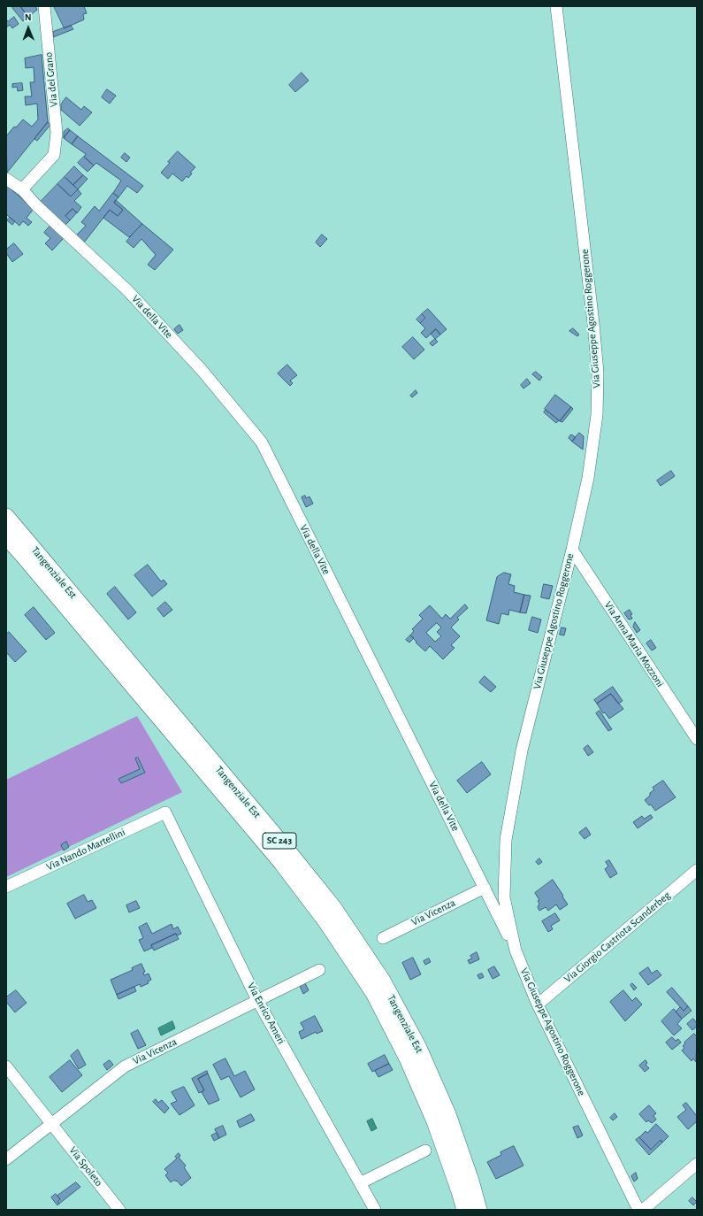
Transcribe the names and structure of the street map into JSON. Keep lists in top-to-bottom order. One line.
{"streets":{"highway":["Tangenziale Est","SC 243"],"street":["Via del Grano","Via della Vite","Via Giuseppe Agostino Roggerone","Via Anna Maria Mozzoni","Via Nando Martellini","Via Vicenza","Via Giorgio Castriota Scanderbeg","Via Enrico Ameri","Via Spoleto"]},"crossings":[["Via del Grano","Via della Vite"],["Via della Vite","Via Giuseppe Agostino Roggerone"],["Via della Vite","Via Vicenza"],["Via Giuseppe Agostino Roggerone","Via Anna Maria Mozzoni"],["Via Giuseppe Agostino Roggerone","Via Giorgio Castriota Scanderbeg"],["Via Nando Martellini","Via Enrico Ameri"],["Via Vicenza","Via Enrico Ameri"],["Via Vicenza","Via Spoleto"]],"north":"top"}
